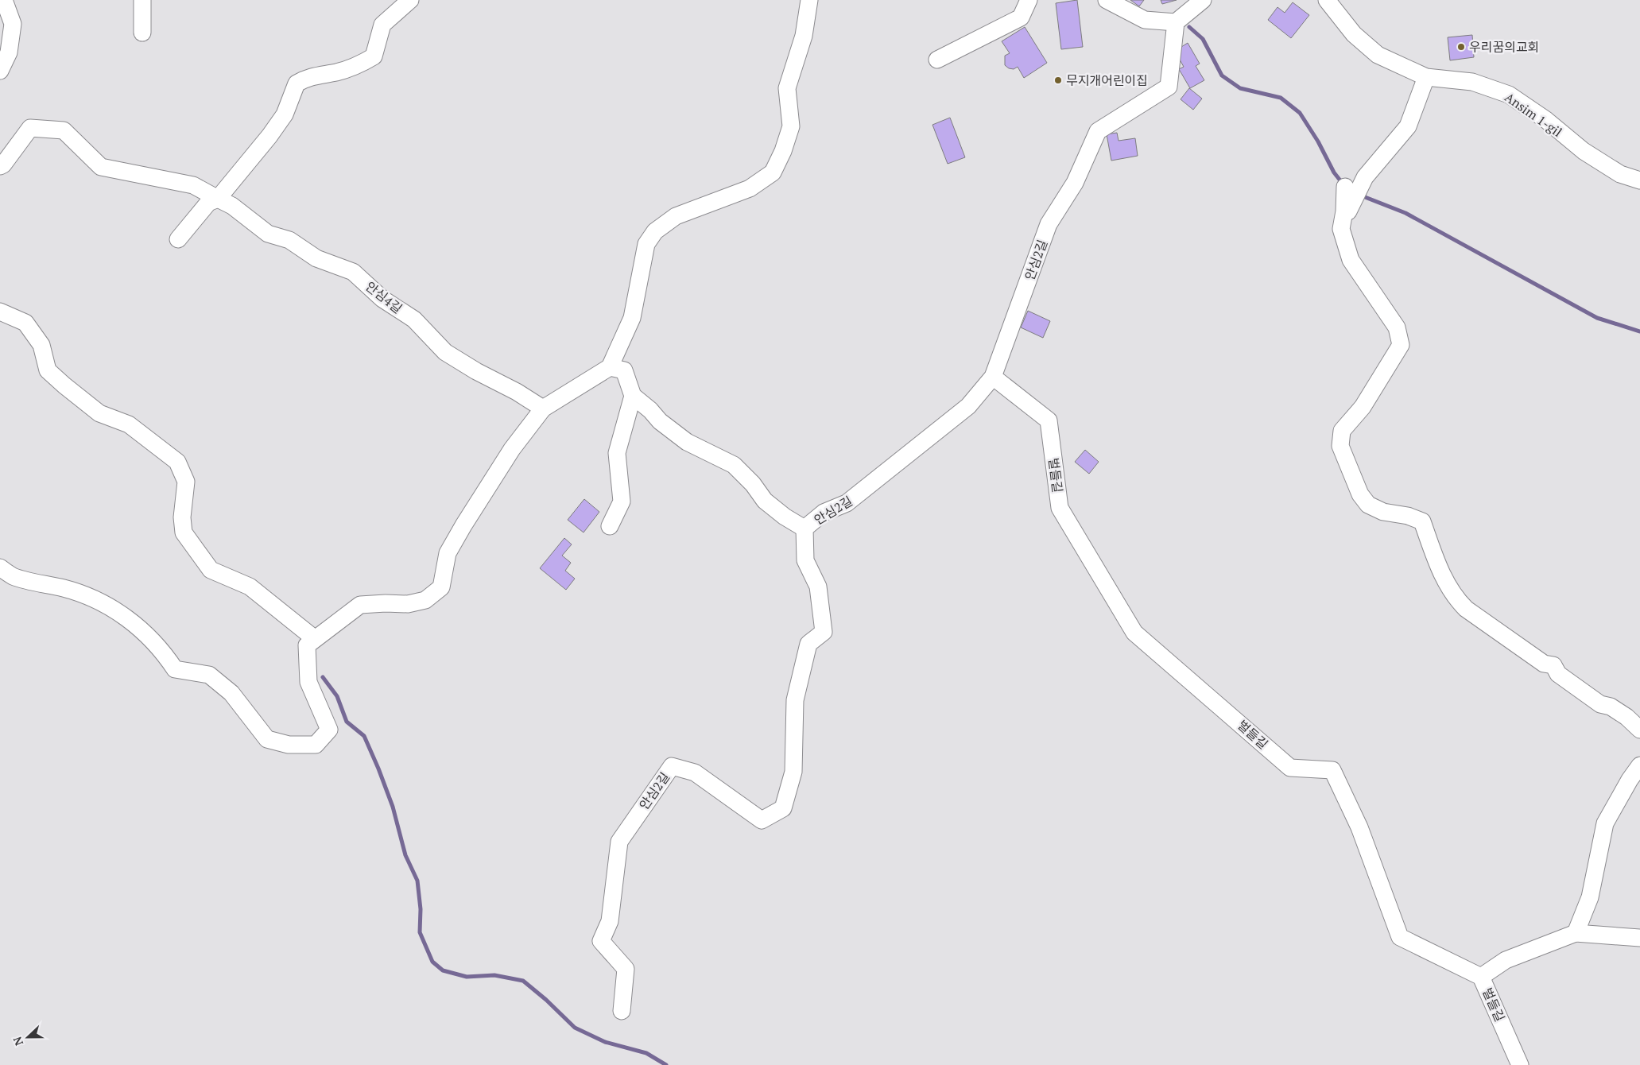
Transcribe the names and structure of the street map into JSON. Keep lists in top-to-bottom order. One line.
{"streets":{"street":["Ansim 1-gil","안심2길","안심4길","벌들길"]},"crossings":[["안심2길","벌들길"]],"places":["우리꿈의교회","무지개어린이집"],"north":"left"}
